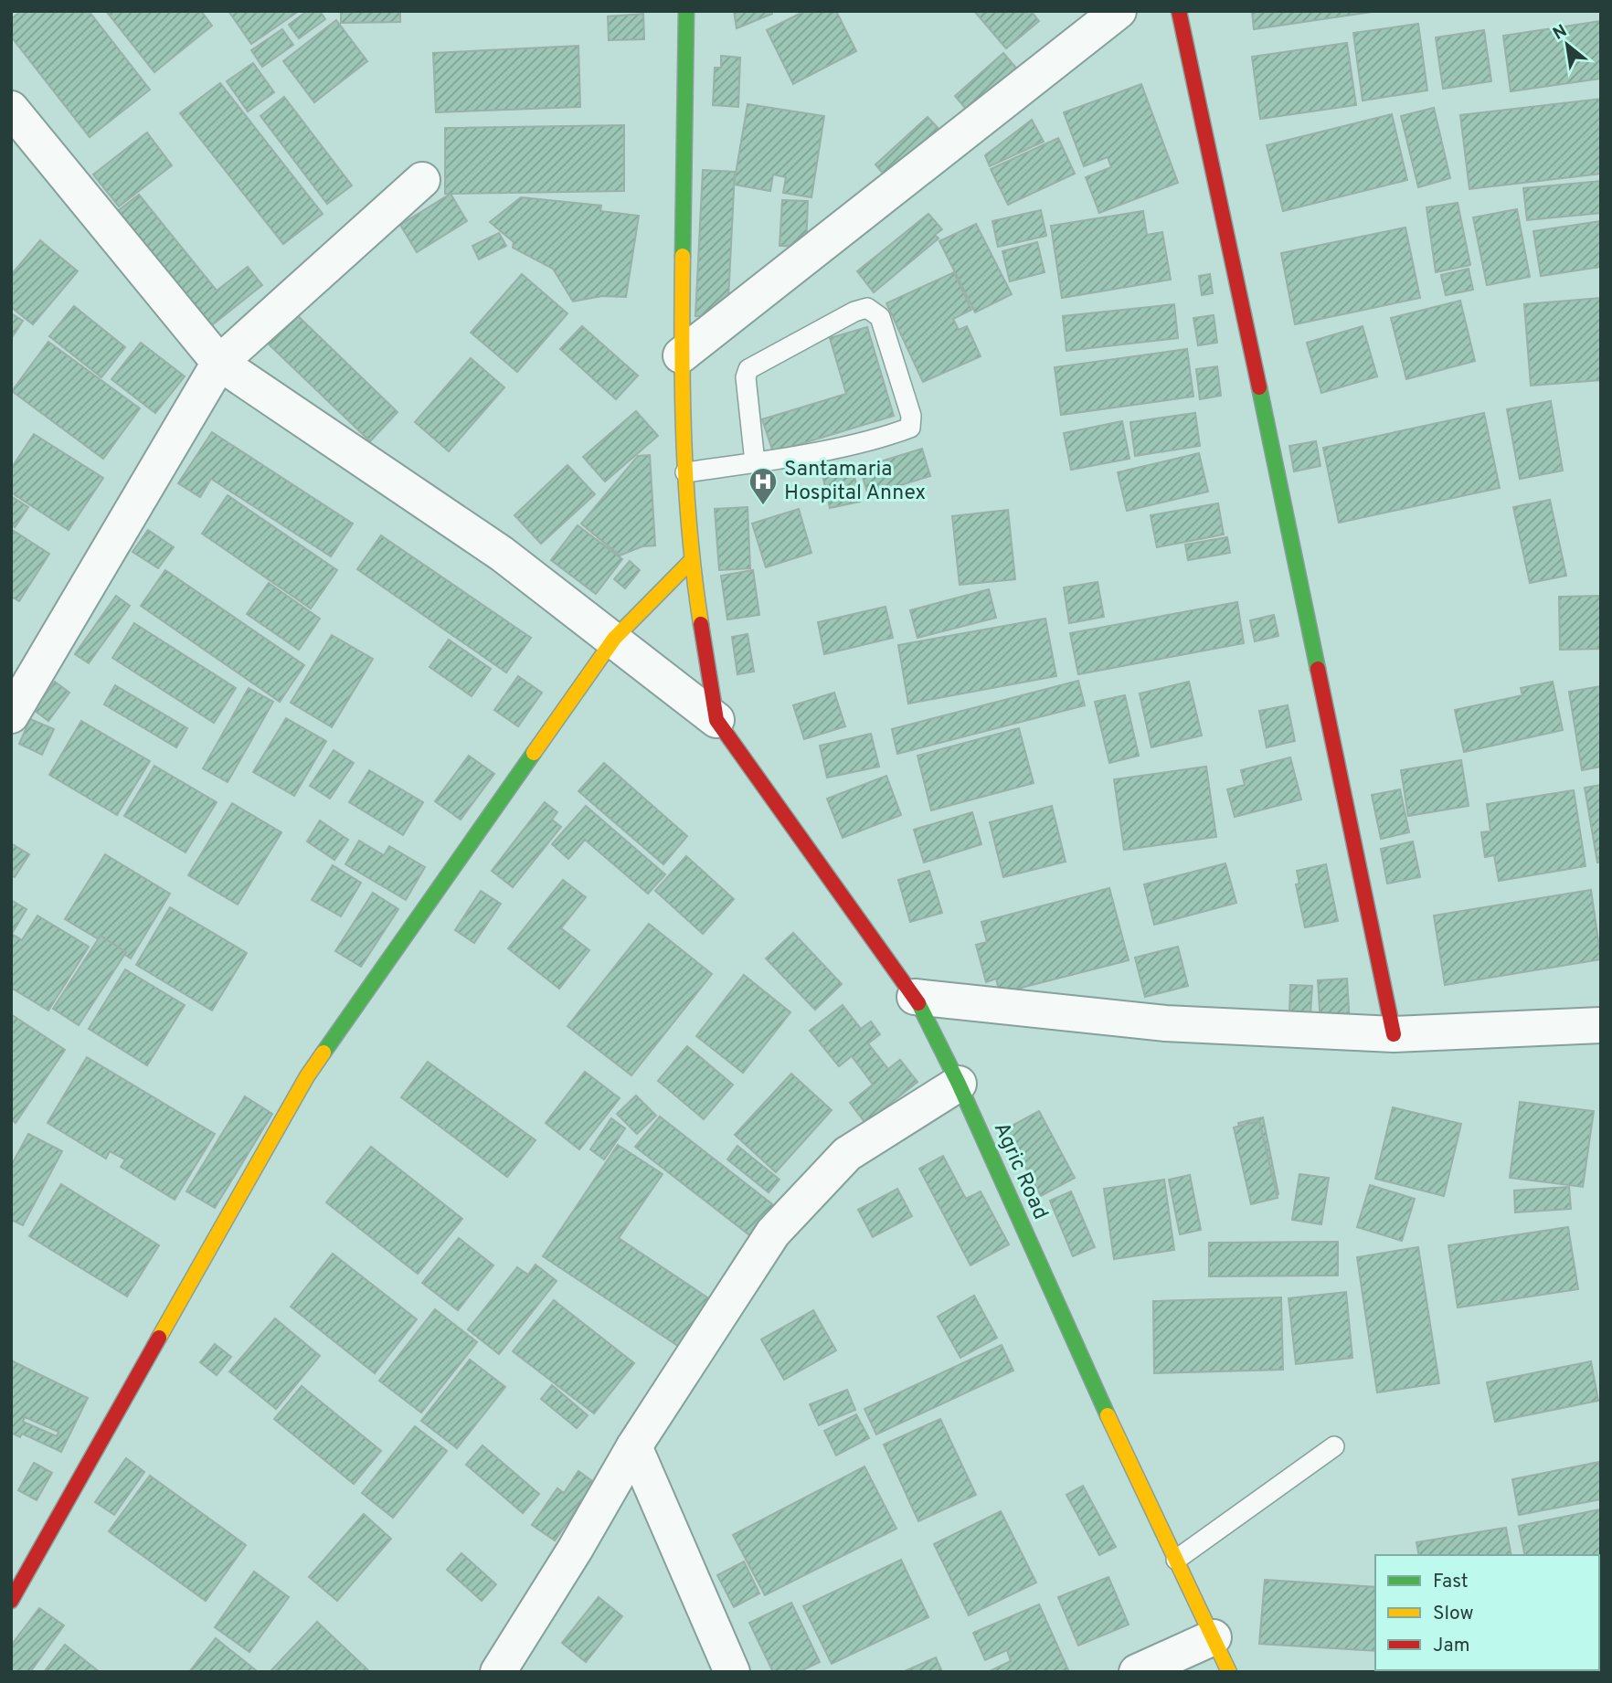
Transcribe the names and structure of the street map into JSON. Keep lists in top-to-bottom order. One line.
{"streets":{"street":["Agric Road"]},"places":{"hospital":["Santamaria Hospital Annex"]},"legend":["Fast","Slow","Jam"],"north":"top left"}
